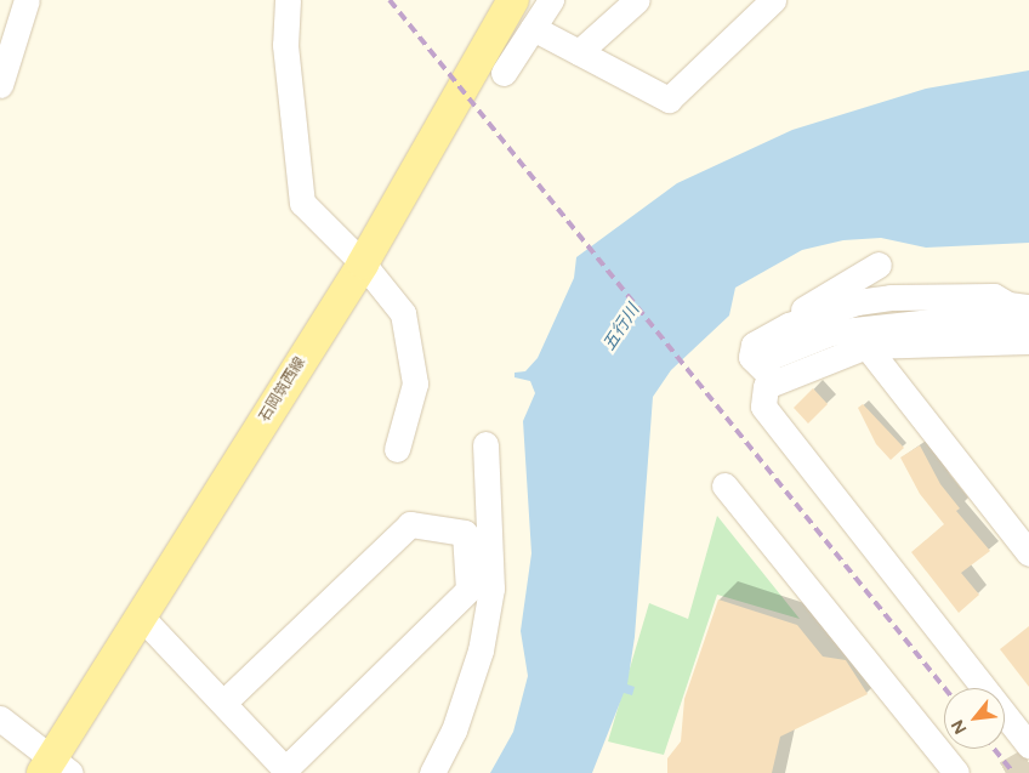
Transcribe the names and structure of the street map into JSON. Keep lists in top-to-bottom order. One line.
{"streets":{"main road":["石岡筑西線"]},"water":["五行川"],"north":"bottom left"}
